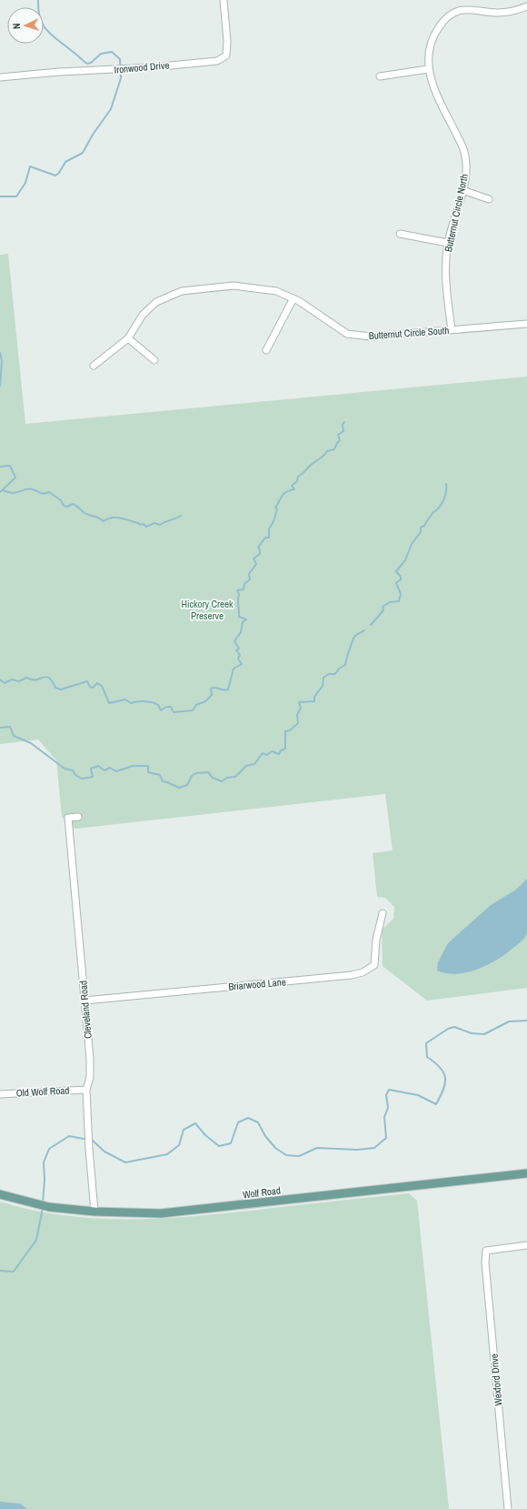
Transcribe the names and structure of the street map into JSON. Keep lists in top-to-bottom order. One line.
{"streets":{"main road":["Wolf Road"],"street":["Ironwood Drive","Butternut Circle North","Butternut Circle South","Briarwood Lane","Cleveland Road","Old Wolf Road","Wexford Drive"]},"crossings":[["Butternut Circle North","Butternut Circle South"],["Briarwood Lane","Cleveland Road"],["Cleveland Road","Old Wolf Road"],["Cleveland Road","Wolf Road"]],"parks":["Hickory Creek Preserve"],"north":"left"}
